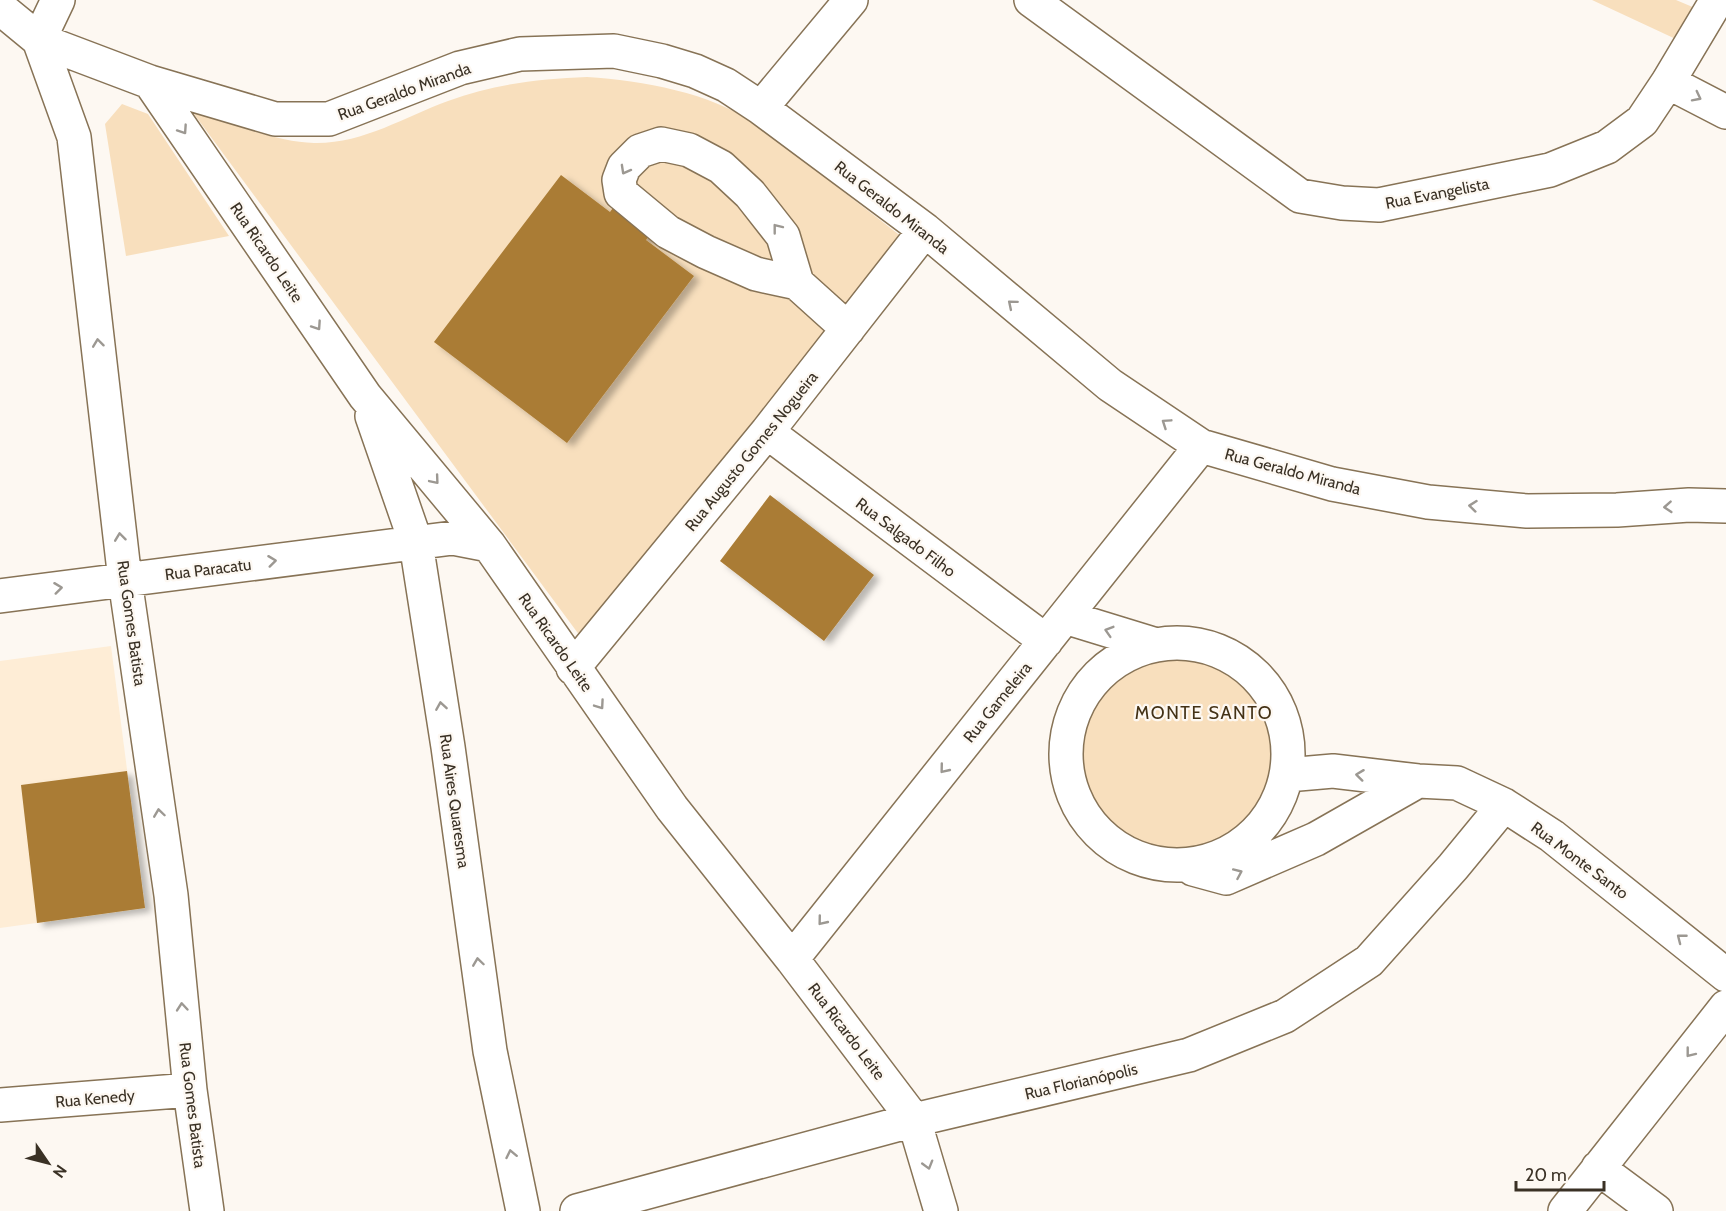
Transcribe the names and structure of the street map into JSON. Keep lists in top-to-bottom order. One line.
{"streets":{"street":["Rua Geraldo Miranda","Rua Evangelista","Rua Ricardo Leite","Rua Augusto Gomes Nogueira","Rua Salgado Filho","Rua Paracatu","Rua Gomes Batista","Rua Gameleira","Rua Aires Quaresma","Rua Monte Santo","Rua Florianópolis","Rua Kenedy"]},"crossings":[["Rua Geraldo Miranda","Rua Ricardo Leite"],["Rua Geraldo Miranda","Rua Augusto Gomes Nogueira"],["Rua Geraldo Miranda","Rua Gomes Batista"],["Rua Geraldo Miranda","Rua Gameleira"],["Rua Ricardo Leite","Rua Augusto Gomes Nogueira"],["Rua Ricardo Leite","Rua Paracatu"],["Rua Ricardo Leite","Rua Gameleira"],["Rua Ricardo Leite","Rua Aires Quaresma"],["Rua Ricardo Leite","Rua Florianópolis"],["Rua Augusto Gomes Nogueira","Rua Salgado Filho"],["Rua Salgado Filho","Rua Gameleira"],["Rua Paracatu","Rua Gomes Batista"],["Rua Paracatu","Rua Aires Quaresma"],["Rua Gomes Batista","Rua Kenedy"],["Rua Monte Santo","Rua Florianópolis"]],"one_way":["Rua Geraldo Miranda","Rua Ricardo Leite","Rua Paracatu","Rua Gomes Batista","Rua Gameleira","Rua Aires Quaresma","Rua Monte Santo"],"districts":["MONTE SANTO"],"scale_bar":"20 m","north":"bottom right"}
